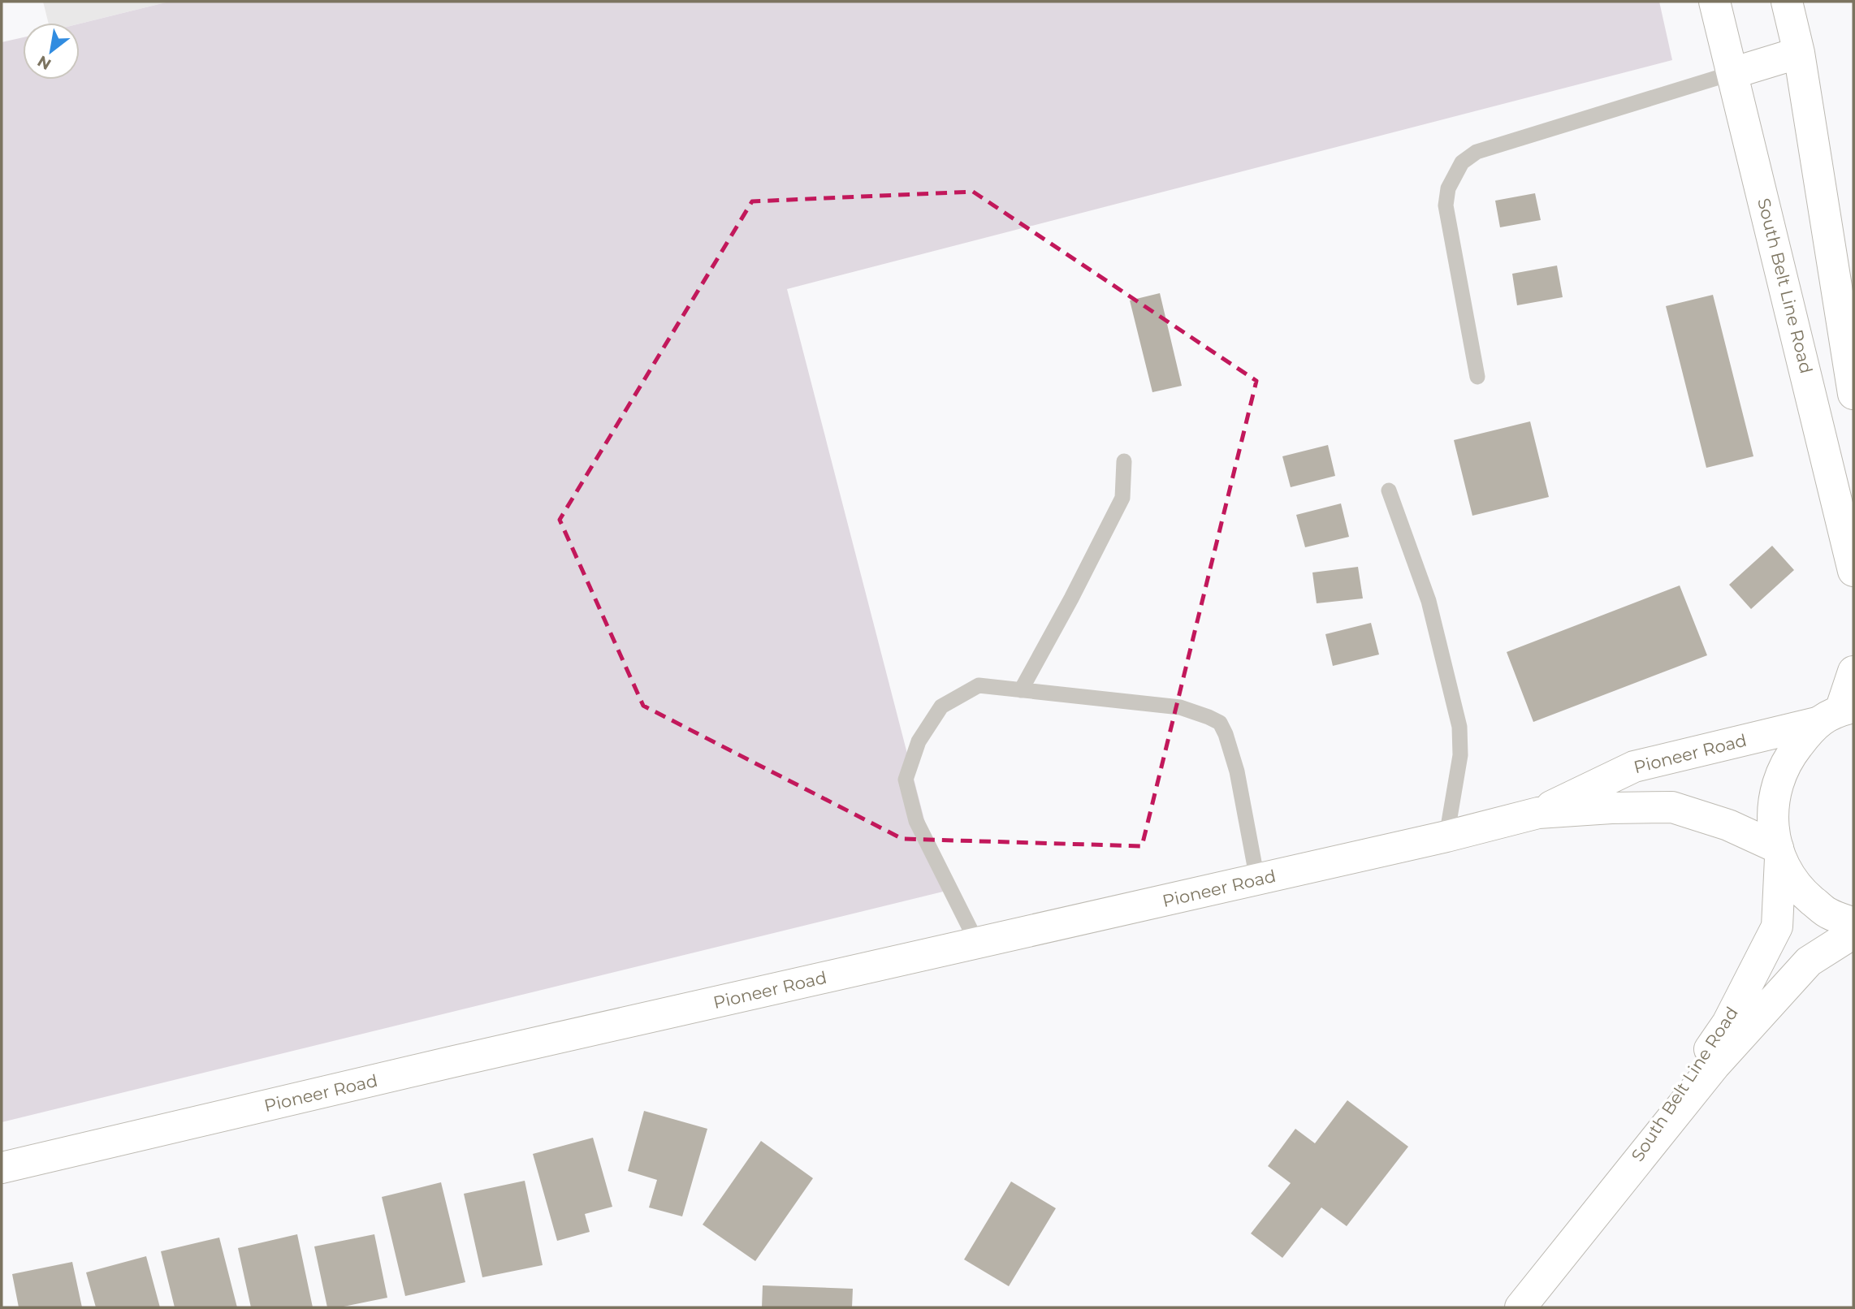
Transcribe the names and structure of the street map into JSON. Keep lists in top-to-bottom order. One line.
{"streets":{"main road":["South Belt Line Road","Pioneer Road"]},"crossings":[["South Belt Line Road","Pioneer Road"]],"north":"bottom left"}
